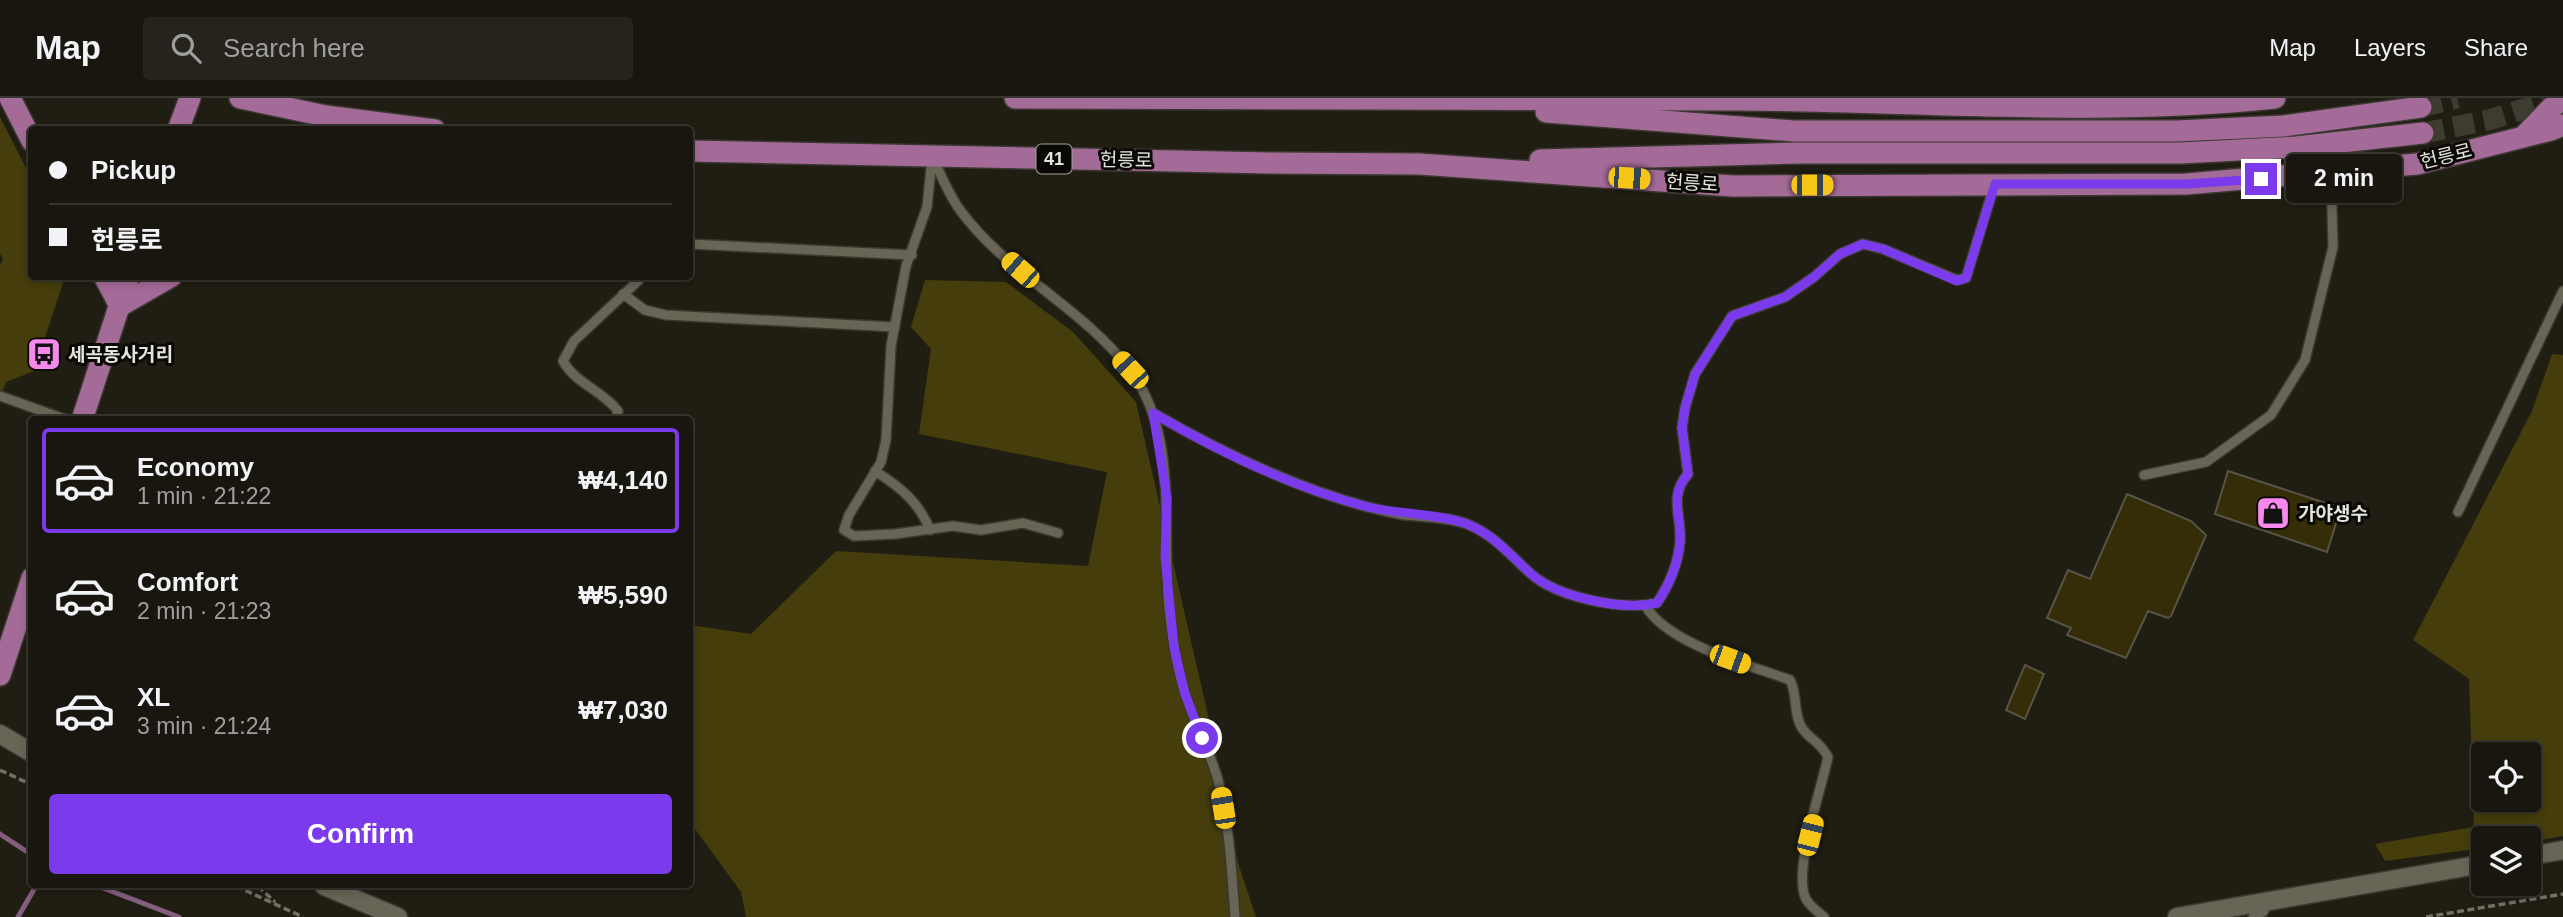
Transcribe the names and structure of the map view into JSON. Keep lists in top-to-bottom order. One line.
{"streets":{"main road":["헌릉로","41"]},"places":{"bus stop":["세곡동사거리"],"shop":["가야생수"]},"page":{"header":"Map","search":"Search here","nav":["Map","Layers","Share"],"banner":["Pickup","헌릉로"],"bubble":"2 min","list":[{"name":"Economy","note":"1 min · 21:22","value":"₩4,140"},{"name":"Comfort","note":"2 min · 21:23","value":"₩5,590"},{"name":"XL","note":"3 min · 21:24","value":"₩7,030"}],"buttons":"Confirm"}}
